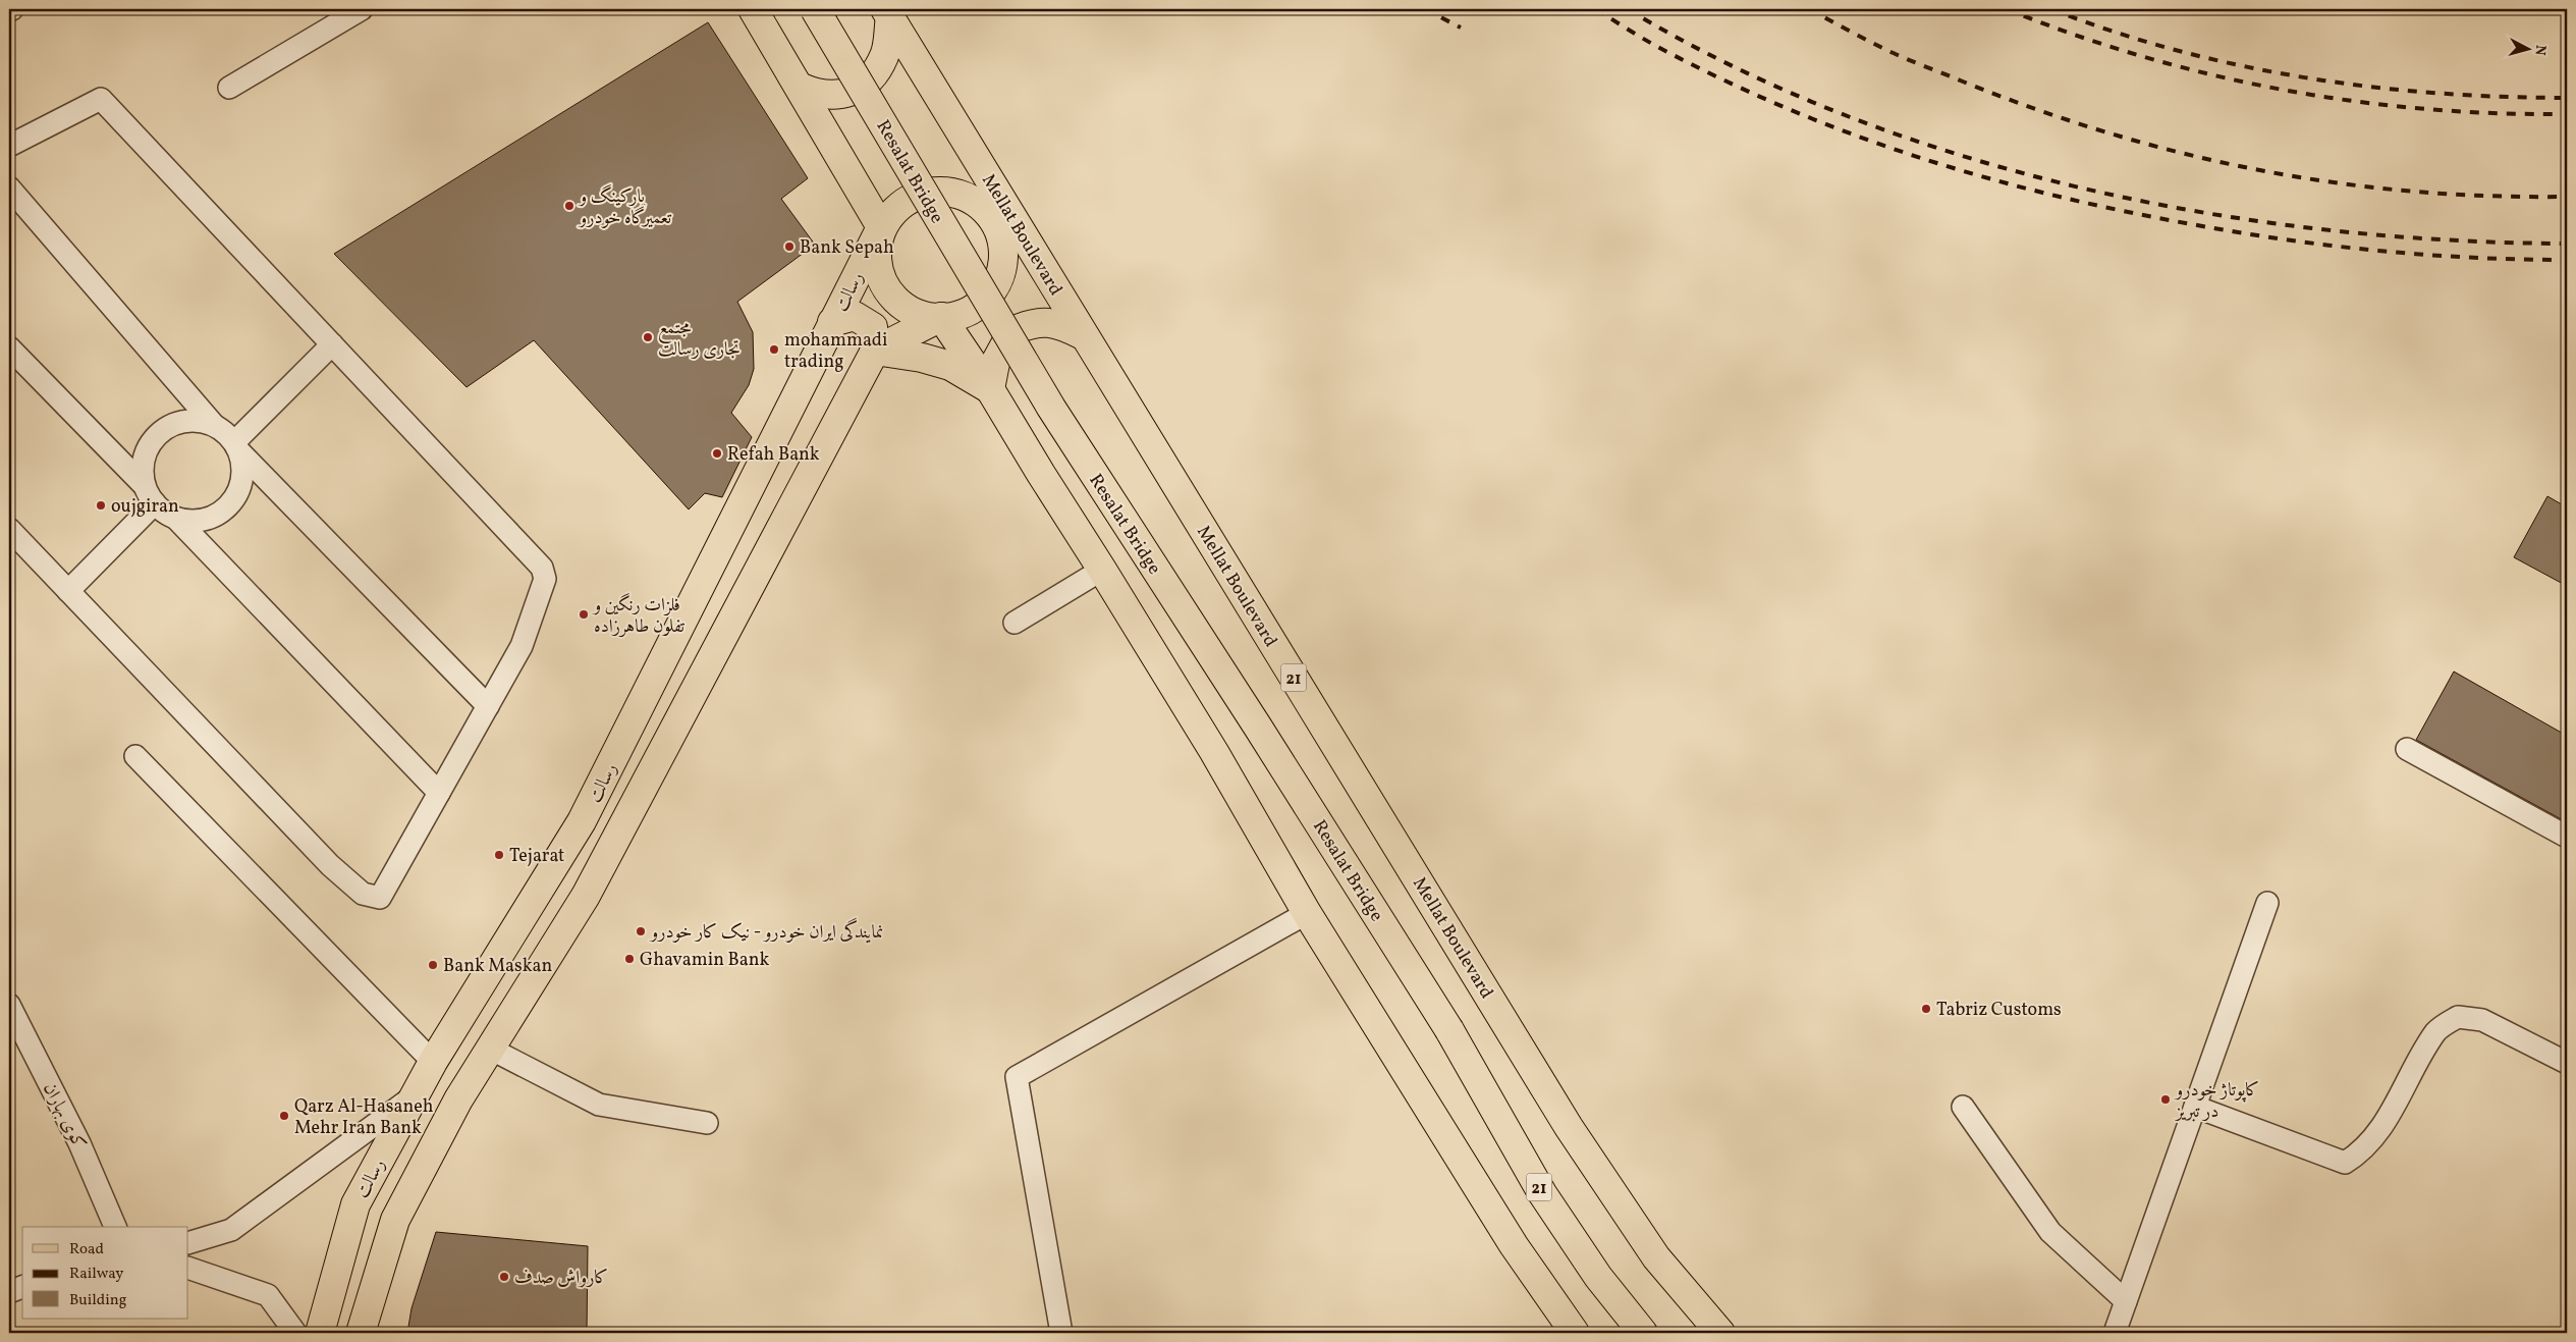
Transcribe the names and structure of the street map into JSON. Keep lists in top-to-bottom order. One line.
{"streets":{"main road":["Resalat Bridge","Mellat Boulevard","رسالت","21"],"street":["کوی بهاران"]},"places":["پارکینگ و تعمیرگاه خودرو","Bank Sepah","مجتمع تجاری رسالت","mohammadi trading","Refah Bank","oujgiran","فلزات رنگین و تفلون طاهرزاده","Tejarat","نمایندگی ایران خودرو - نیک کار خودرو","Ghavamin Bank","Bank Maskan","Tabriz Customs","کاپوتاژ خودرو در تبریز","Qarz Al-Hasaneh Mehr Iran Bank","کارواش صدف"],"legend":["Road","Railway","Building"],"north":"right"}
